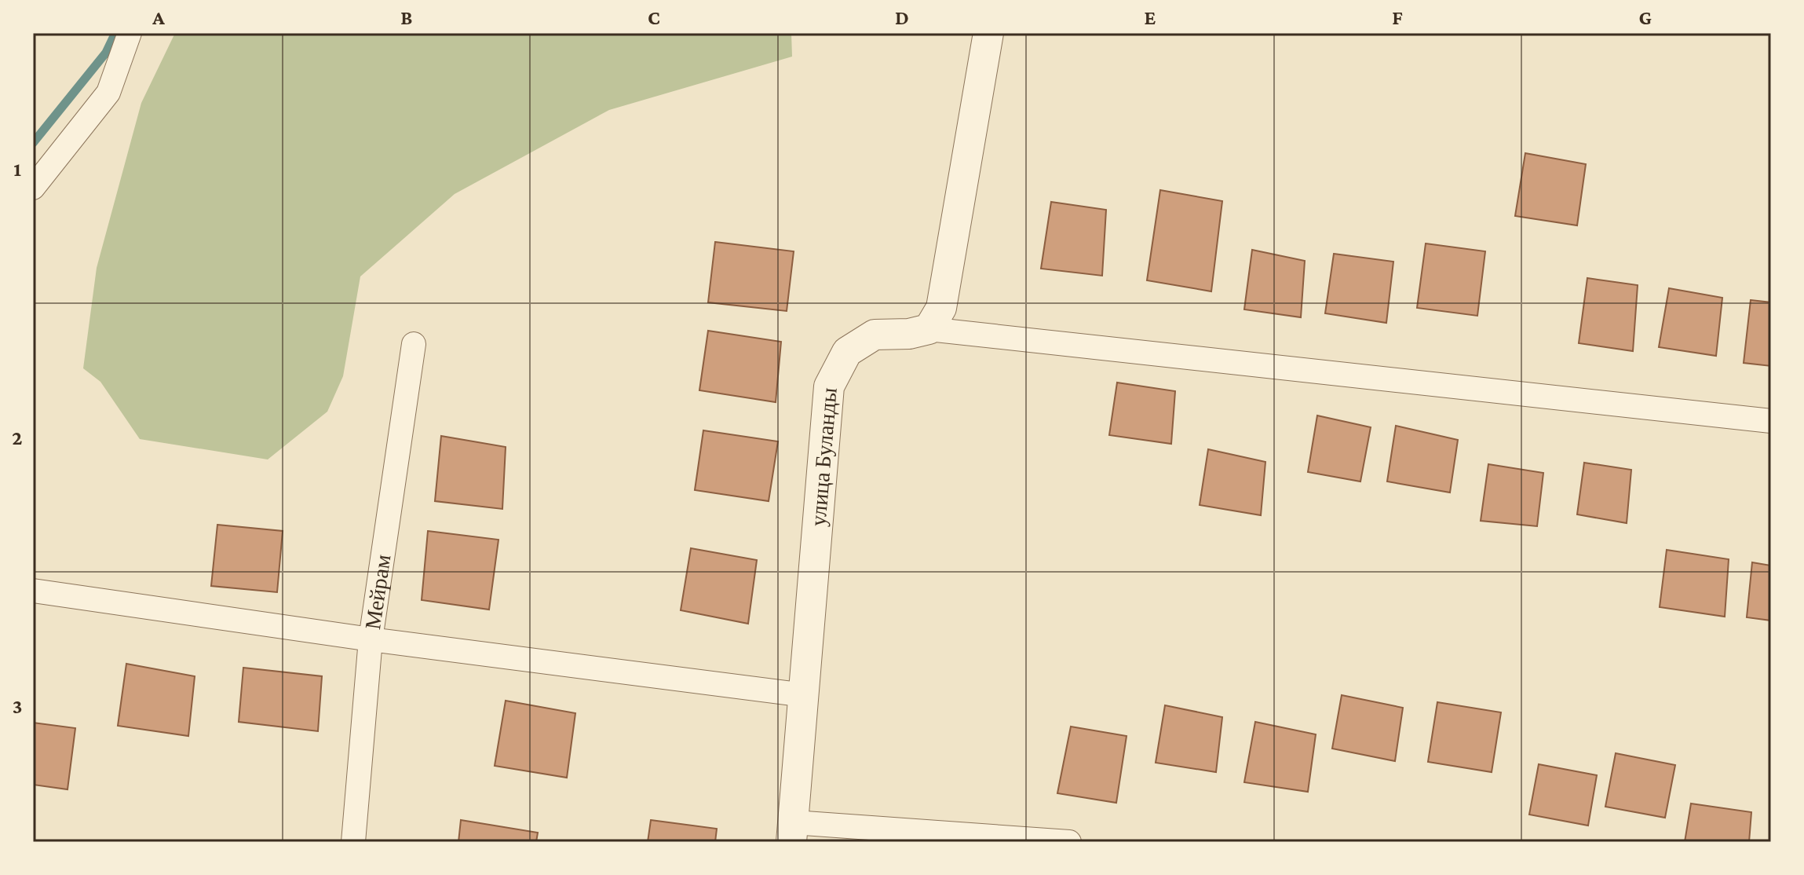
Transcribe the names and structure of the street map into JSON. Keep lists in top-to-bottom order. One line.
{"streets":{"street":["улица Буланды","Мейрам"]},"grid":{"columns":["A","B","C","D","E","F","G"],"rows":["1","2","3"]}}
